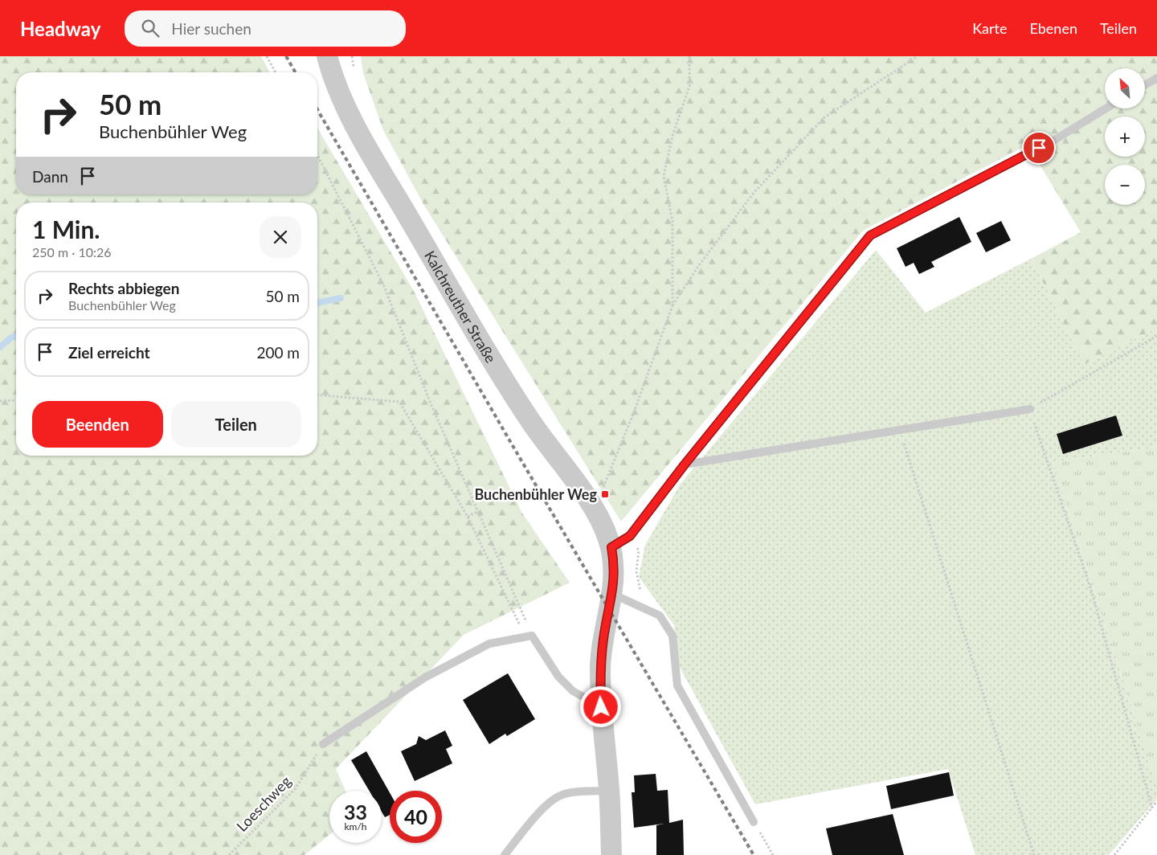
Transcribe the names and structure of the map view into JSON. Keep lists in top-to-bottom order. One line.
{"streets":{"street":["Kalchreuther Straße"],"path":["Loeschweg"]},"places":{"transit":["Buchenbühler Weg"]},"north":"top left","page":{"header":"Headway","search":"Hier suchen","nav":["Karte","Ebenen","Teilen"],"map_buttons":["+","−"],"turn":["50 m","Buchenbühler Weg"],"then":"Dann","heading":["1 Min.","250 m · 10:26"],"list":[{"name":"Rechts abbiegen","note":"Buchenbühler Weg","value":"50 m"},{"name":"Ziel erreicht","value":"200 m"}],"buttons":["Beenden","Teilen"],"speed":"33 km/h","limit":"40"}}
